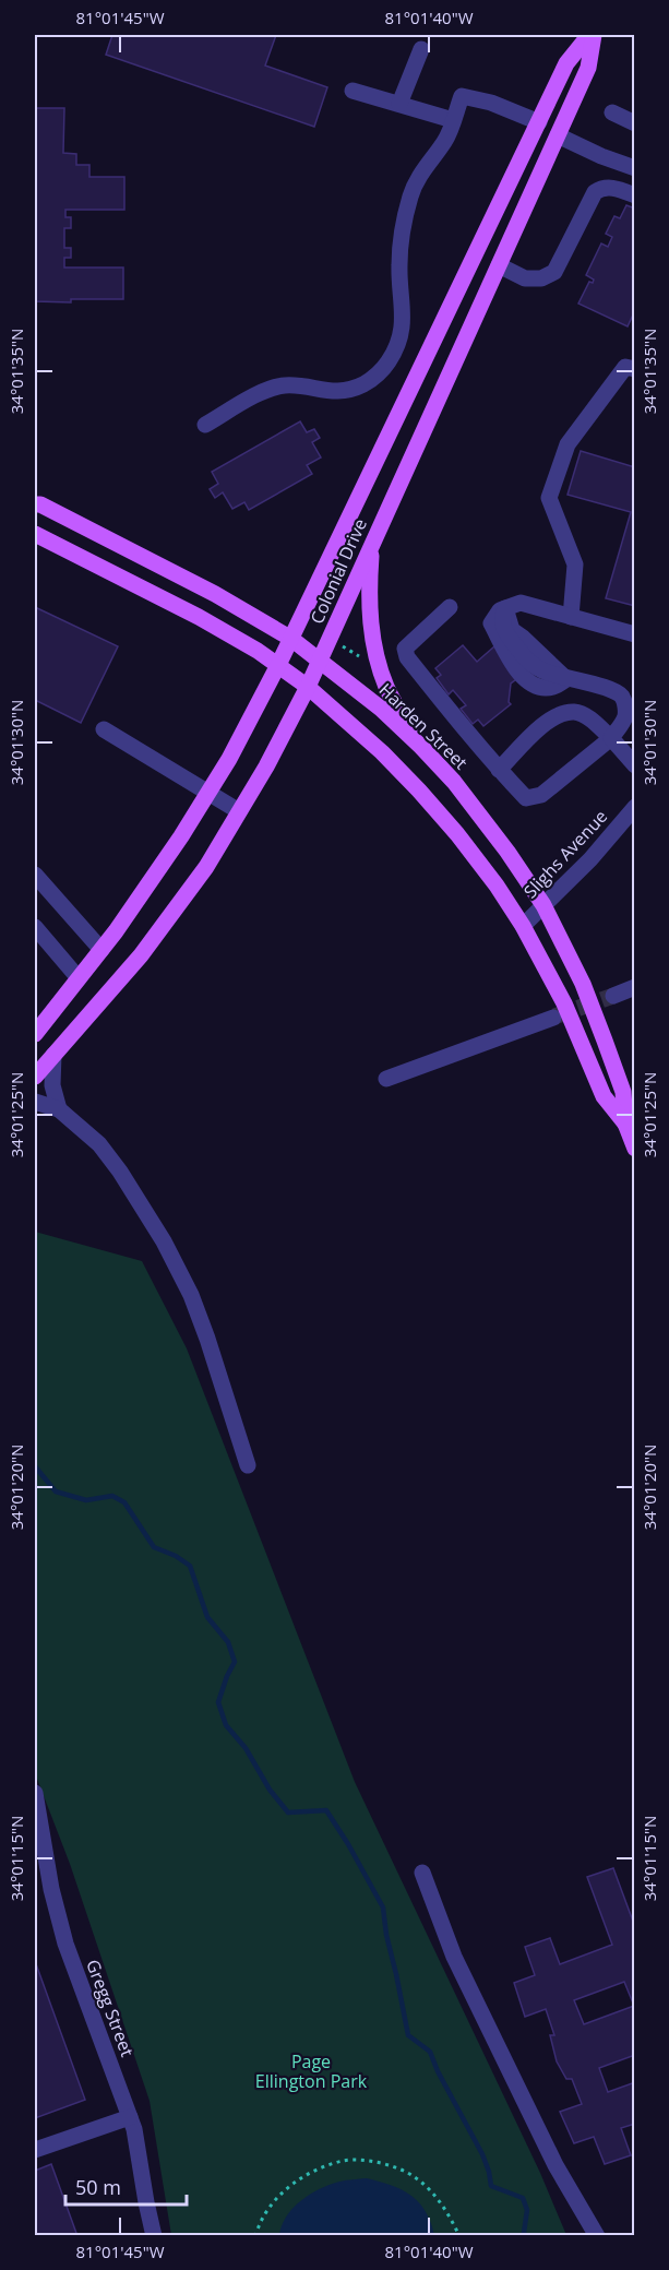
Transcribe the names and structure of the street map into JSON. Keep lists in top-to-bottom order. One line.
{"streets":{"main road":["Colonial Drive","Harden Street"],"street":["Slighs Avenue","Gregg Street"]},"crossings":[["Colonial Drive","Harden Street"],["Harden Street","Slighs Avenue"]],"parks":["Page Ellington Park"],"scale_bar":"50 m","coordinates":["81°01'45\"W","81°01'40\"W","34°01'35\"N","34°01'30\"N","34°01'25\"N","34°01'20\"N","34°01'15\"N"]}
